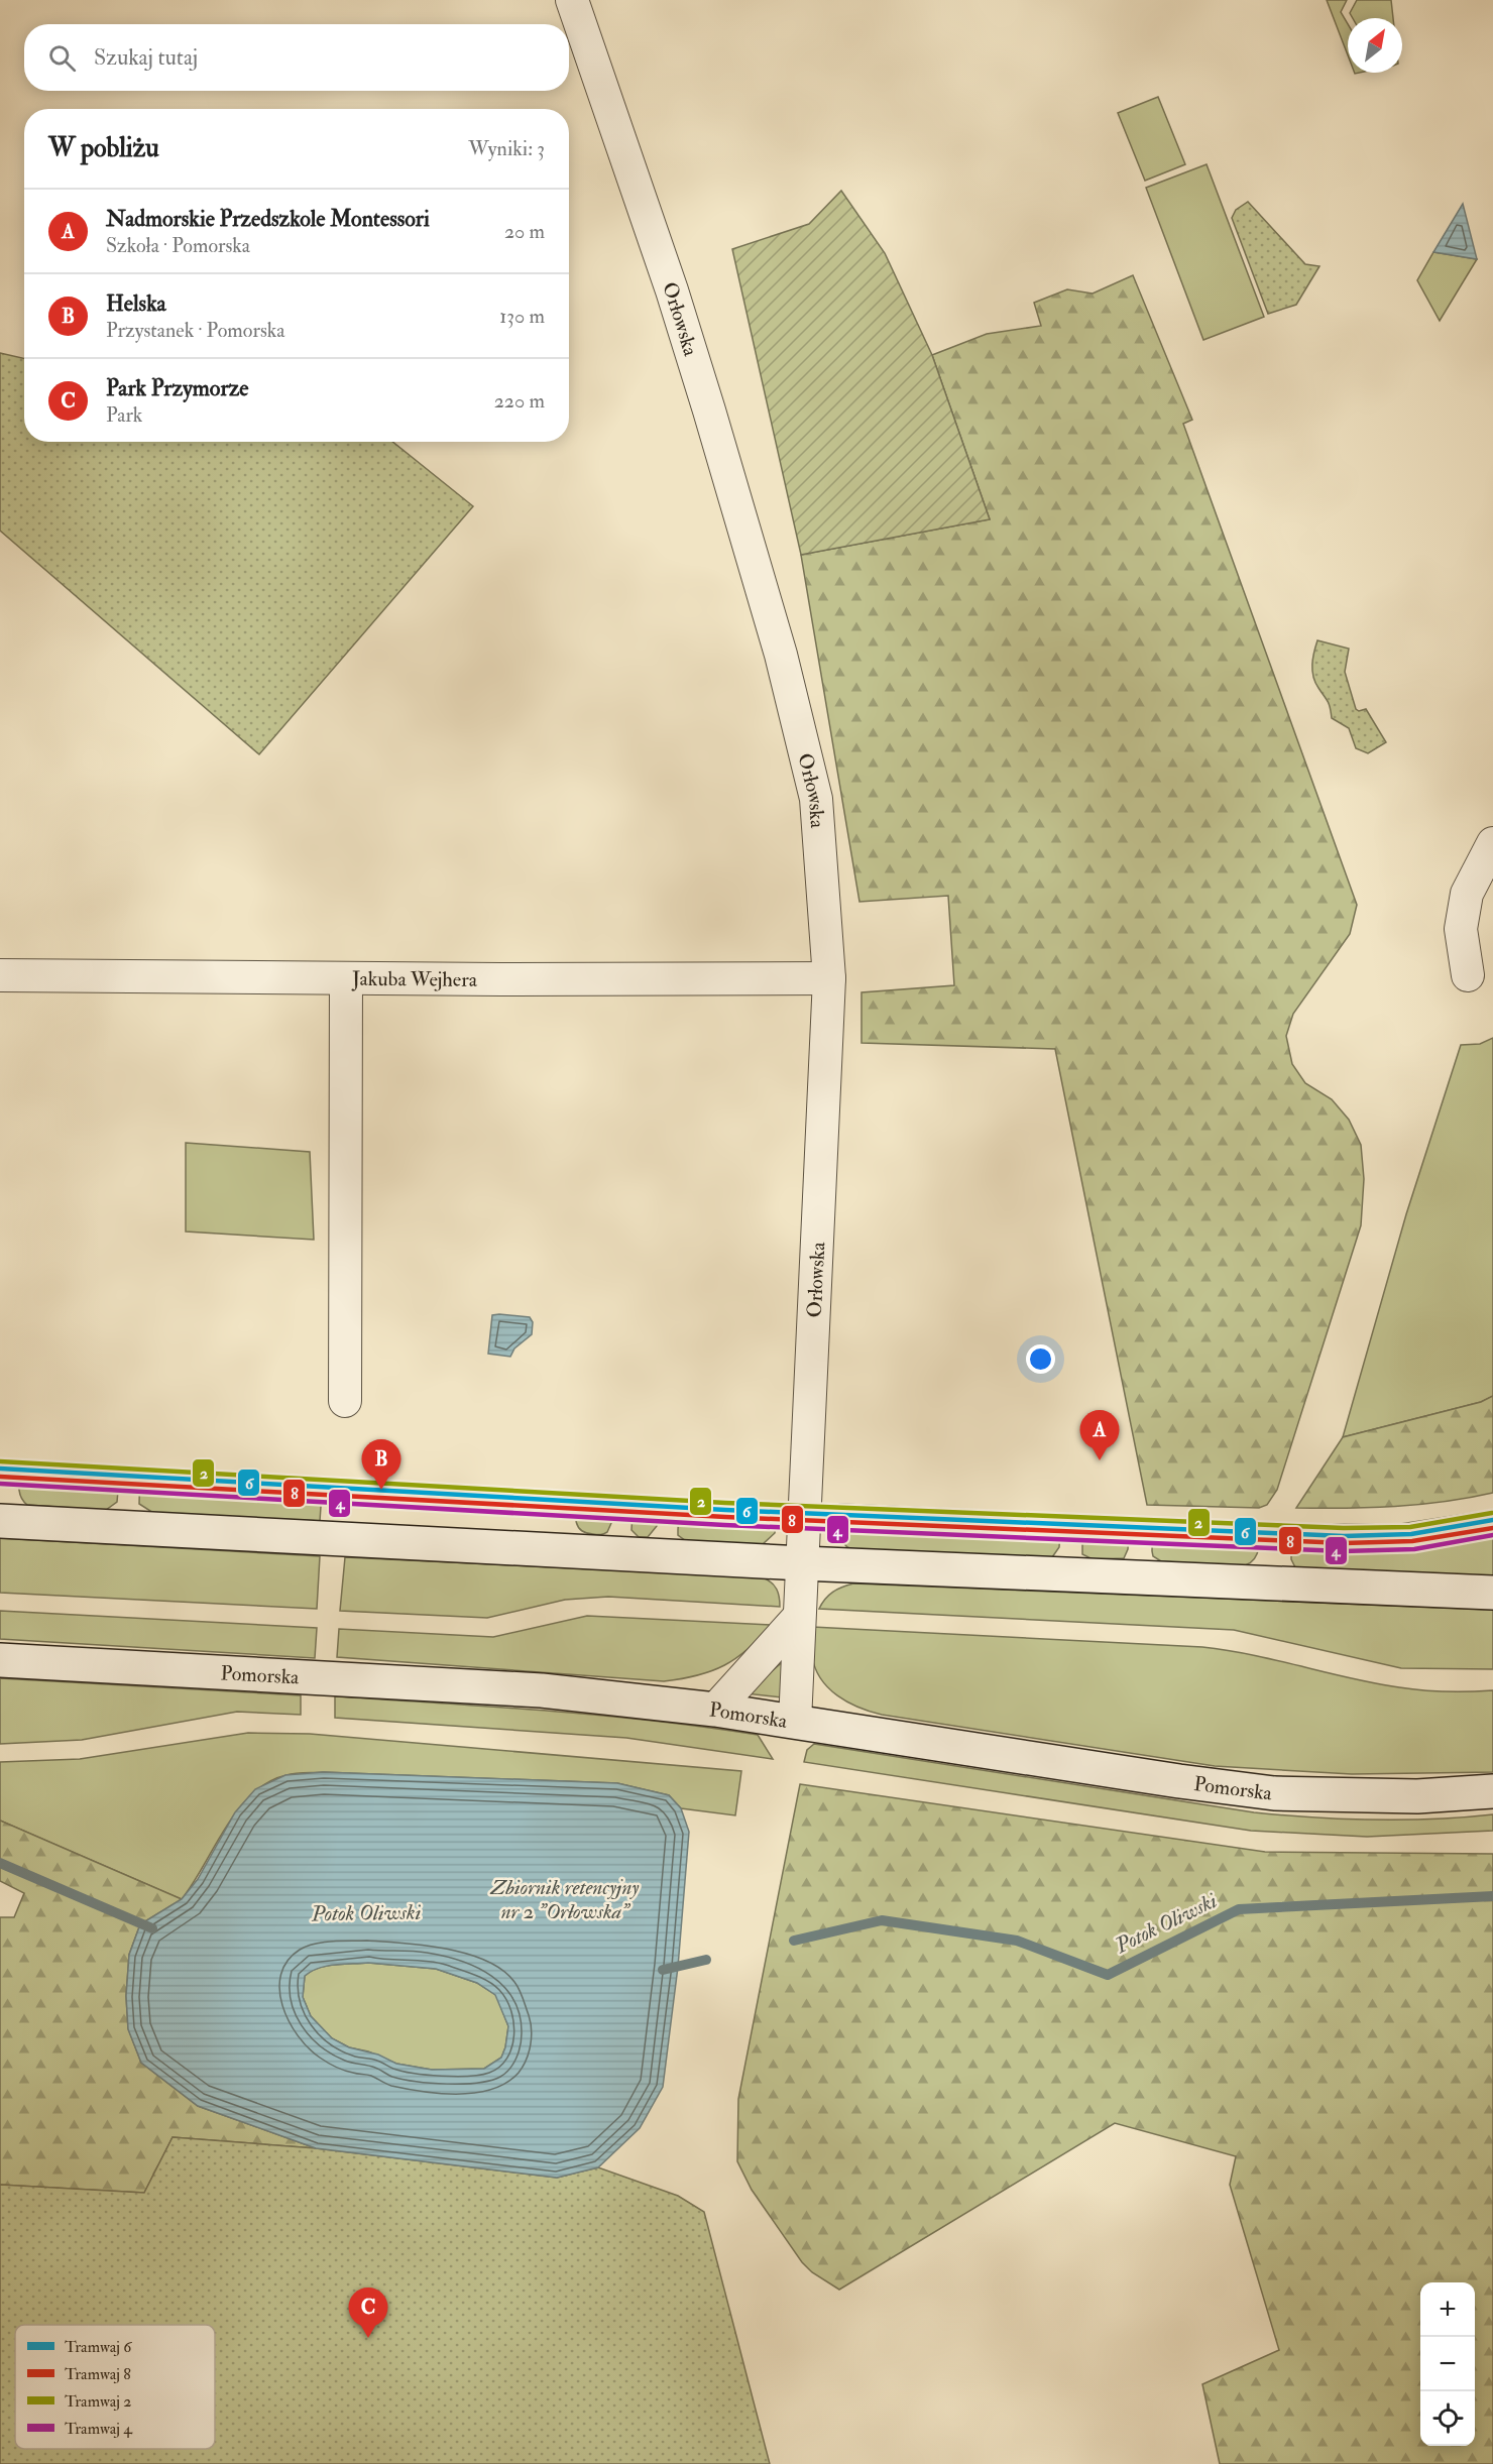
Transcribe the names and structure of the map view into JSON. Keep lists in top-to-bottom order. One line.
{"streets":{"street":["Orłowska","Jakuba Wejhera","Pomorska"]},"crossings":[["Orłowska","Jakuba Wejhera"],["Orłowska","Pomorska"]],"water":["Zbiornik retencyjny nr 2 \"Orłowska\"","Potok Oliwski"],"lines":["tram line 2","tram line 6","tram line 8","tram line 4"],"legend":["Tramwaj 6","Tramwaj 8","Tramwaj 2","Tramwaj 4"],"north":"top right","page":{"search":"Szukaj tutaj","heading":["W pobliżu","Wyniki: 3"],"list":[{"mark":"A","name":"Nadmorskie Przedszkole Montessori","note":"Szkoła · Pomorska","value":"20 m"},{"mark":"B","name":"Helska","note":"Przystanek · Pomorska","value":"130 m"},{"mark":"C","name":"Park Przymorze","note":"Park","value":"220 m"}],"pins":["A","B","C"],"map_buttons":["+","−"]}}
